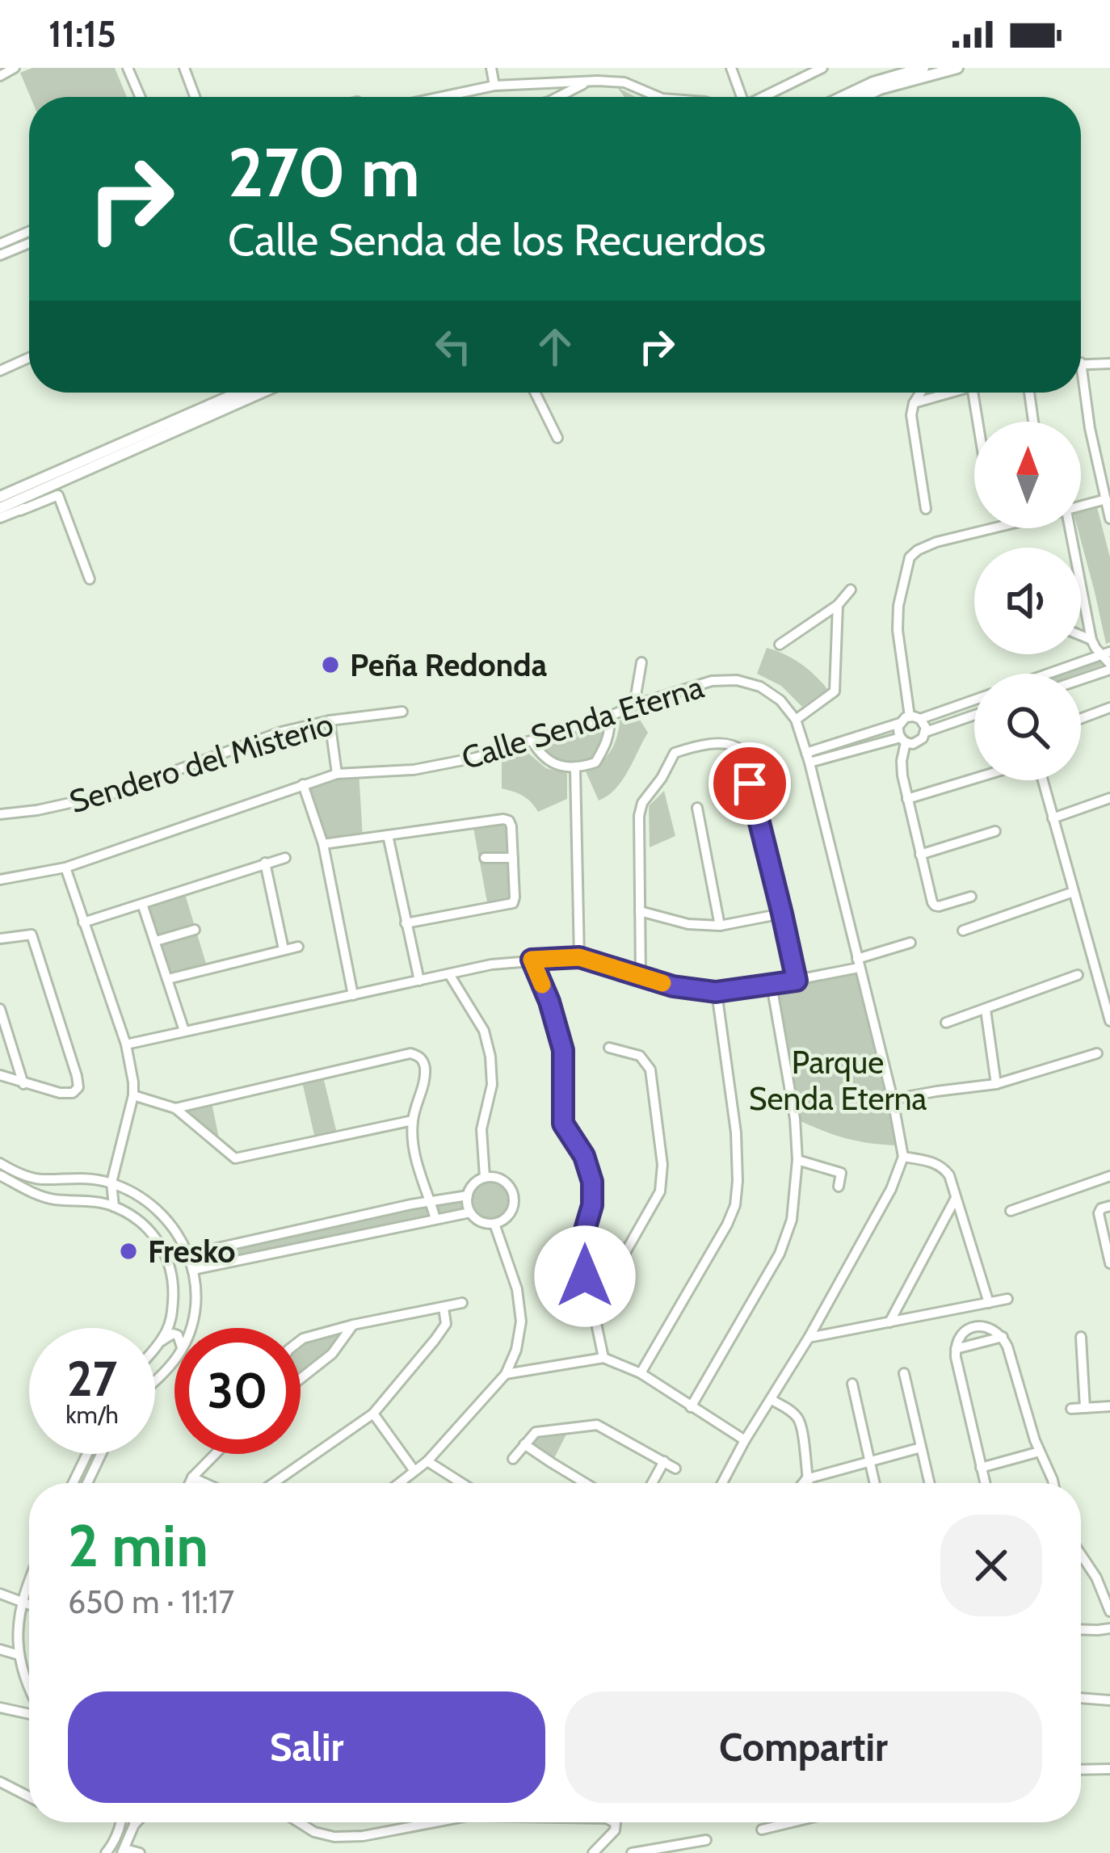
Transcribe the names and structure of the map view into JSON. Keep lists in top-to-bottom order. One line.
{"streets":{"street":["Calle Senda Eterna","Sendero del Misterio"]},"parks":["Parque Senda Eterna"],"places":["Peña Redonda","Fresko"],"north":"top","page":{"status":"11:15","turn":["270 m","Calle Senda de los Recuerdos"],"speed":"27 km/h","limit":"30","heading":["2 min","650 m · 11:17"],"buttons":["Salir","Compartir"]}}
